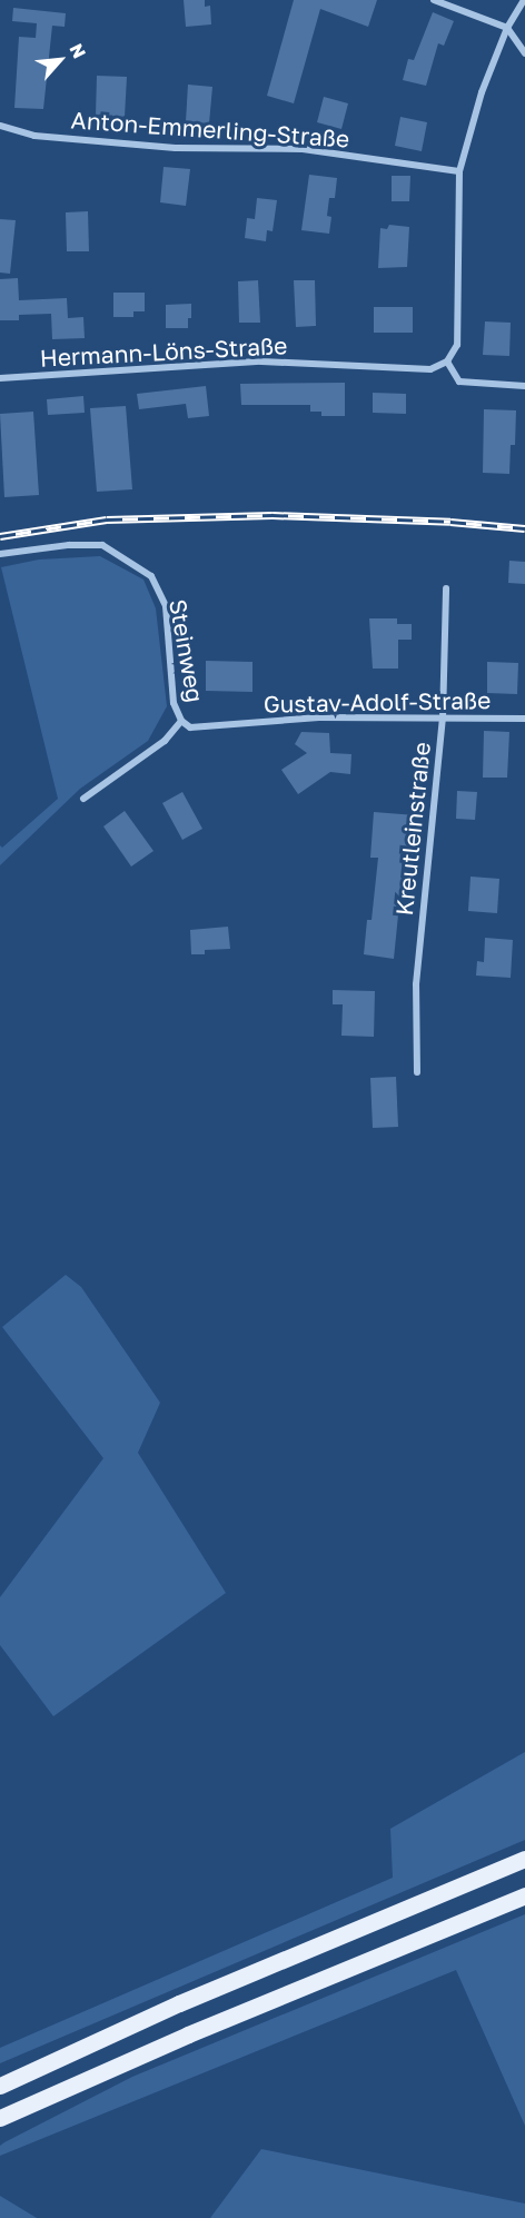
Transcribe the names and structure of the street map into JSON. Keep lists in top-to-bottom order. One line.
{"streets":{"street":["Anton-Emmerling-Straße","Hermann-Löns-Straße","Steinweg","Gustav-Adolf-Straße","Kreutleinstraße"]},"crossings":[["Steinweg","Gustav-Adolf-Straße"],["Gustav-Adolf-Straße","Kreutleinstraße"]],"north":"top right"}
